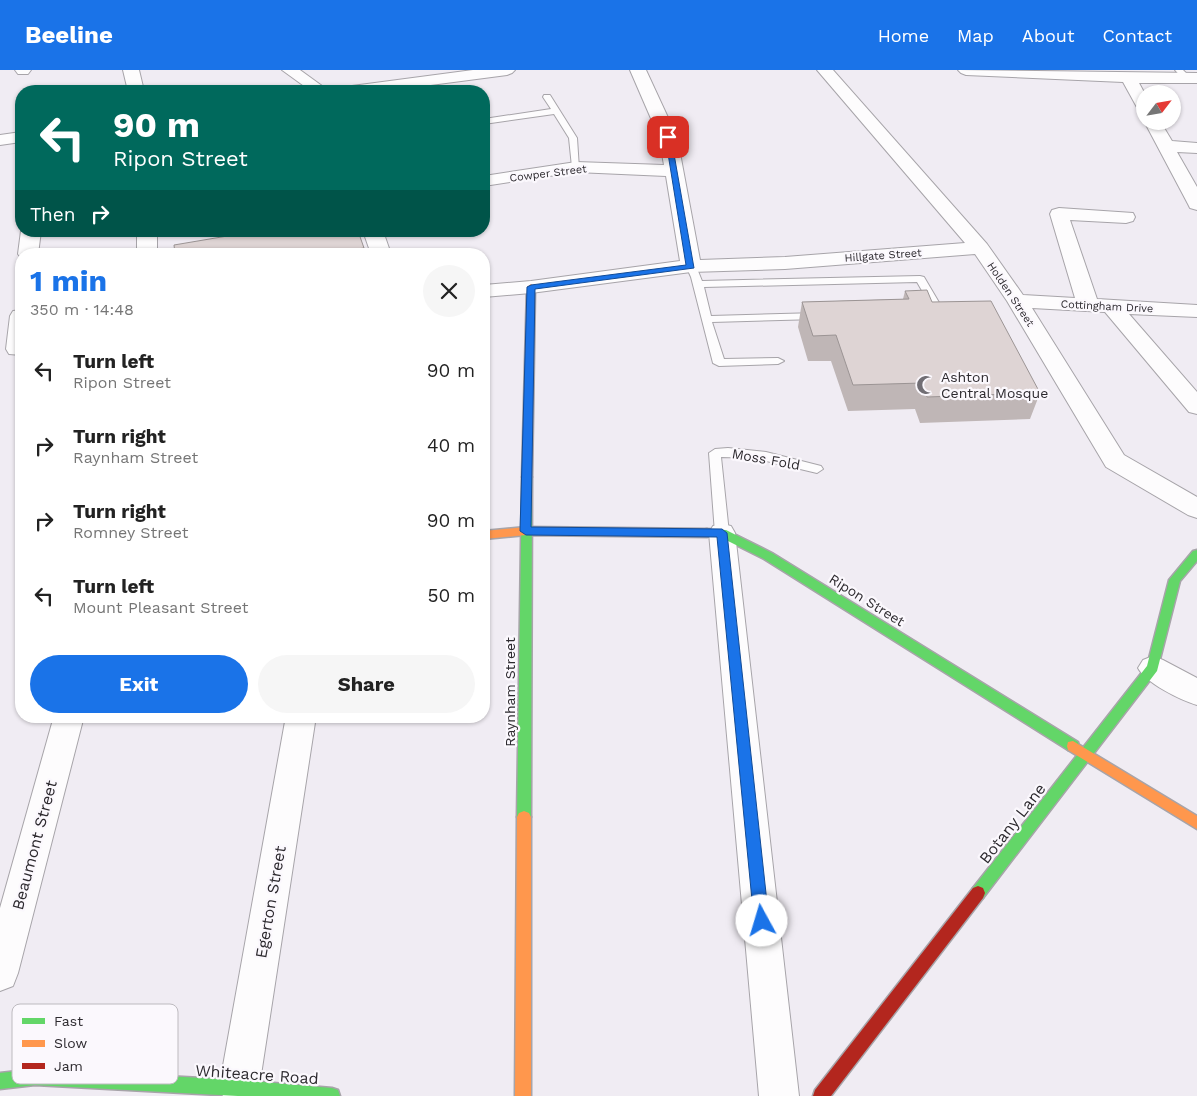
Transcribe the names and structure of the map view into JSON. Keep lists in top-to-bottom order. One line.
{"streets":{"street":["Cowper Street","Hillgate Street","Holden Street","Cottingham Drive","Ripon Street","Raynham Street","Botany Lane","Beaumont Street","Egerton Street","Whiteacre Road"],"lane":["Moss Fold"]},"crossings":[["Hillgate Street","Holden Street"],["Hillgate Street","Raynham Street"],["Holden Street","Cottingham Drive"],["Moss Fold","Ripon Street"],["Ripon Street","Raynham Street"],["Ripon Street","Botany Lane"],["Egerton Street","Whiteacre Road"]],"places":{"mosque":["Ashton Central Mosque"]},"legend":["Fast","Slow","Jam"],"north":"top right","page":{"header":"Beeline","nav":["Home","Map","About","Contact"],"turn":["90 m","Ripon Street"],"then":"Then","heading":["1 min","350 m · 14:48"],"list":[{"name":"Turn left","note":"Ripon Street","value":"90 m"},{"name":"Turn right","note":"Raynham Street","value":"40 m"},{"name":"Turn right","note":"Romney Street","value":"90 m"},{"name":"Turn left","note":"Mount Pleasant Street","value":"50 m"}],"buttons":["Exit","Share"]}}
